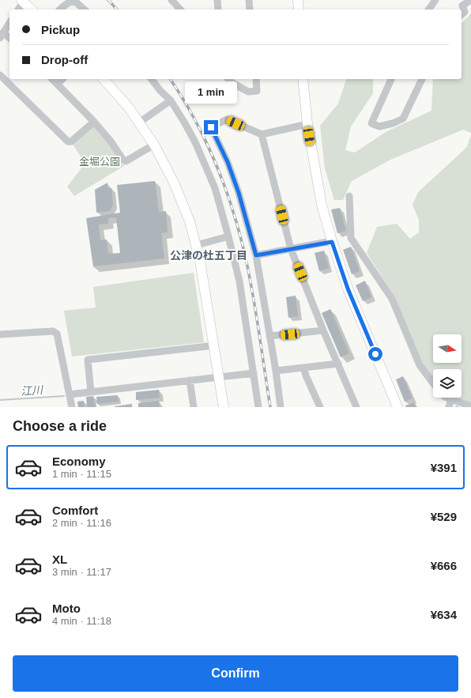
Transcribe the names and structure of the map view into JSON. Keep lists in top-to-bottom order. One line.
{"districts":["公津の杜五丁目"],"water":["江川"],"parks":["金堀公園"],"north":"right","page":{"banner":["Pickup","Drop-off"],"bubble":"1 min","heading":"Choose a ride","list":[{"name":"Economy","note":"1 min · 11:15","value":"¥391"},{"name":"Comfort","note":"2 min · 11:16","value":"¥529"},{"name":"XL","note":"3 min · 11:17","value":"¥666"},{"name":"Moto","note":"4 min · 11:18","value":"¥634"}],"buttons":"Confirm"}}
